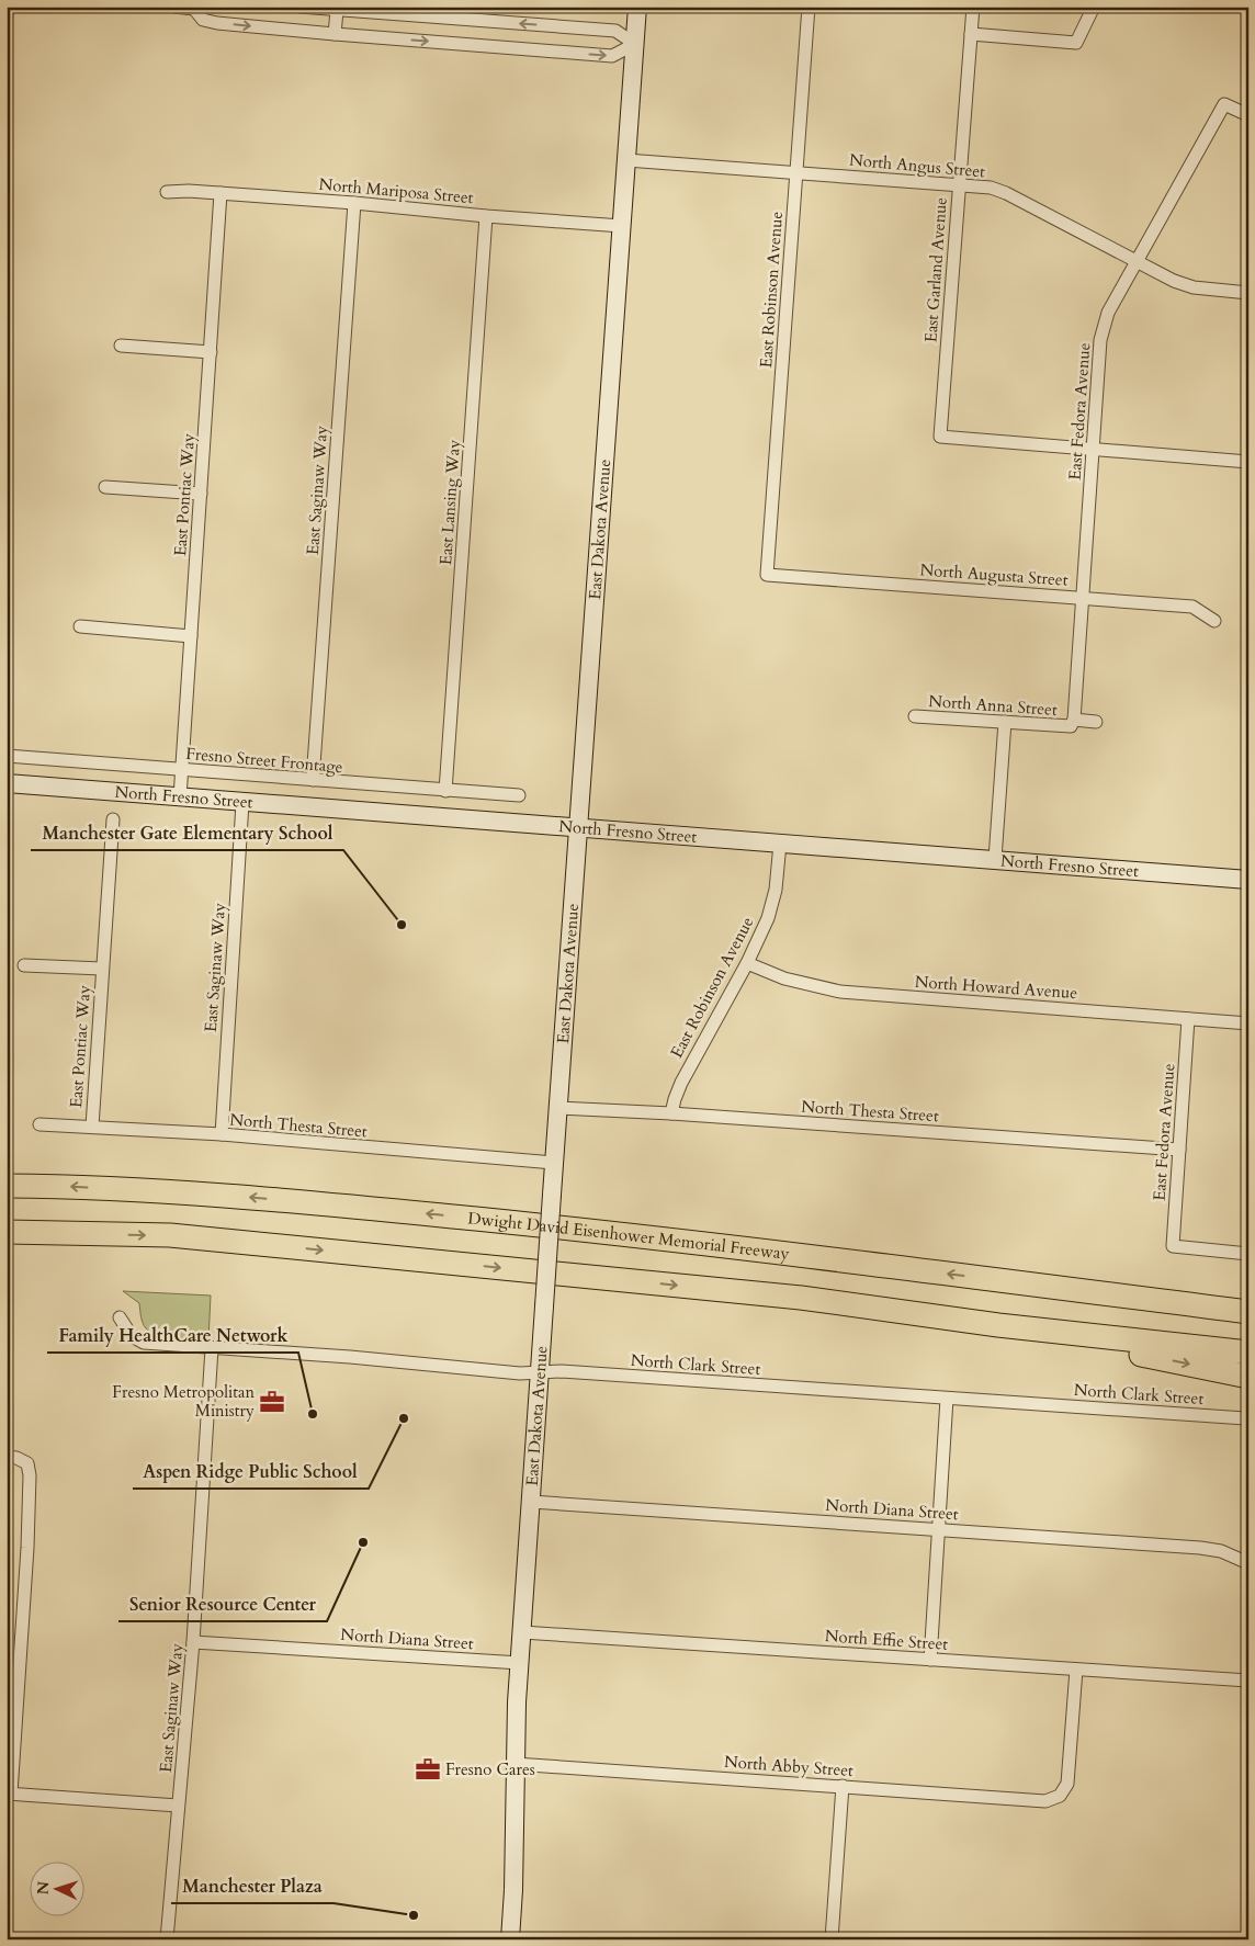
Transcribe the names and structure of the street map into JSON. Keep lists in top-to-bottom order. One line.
{"streets":{"highway":["Dwight David Eisenhower Memorial Freeway"],"street":["North Angus Street","North Mariposa Street","East Garland Avenue","East Robinson Avenue","East Fedora Avenue","East Saginaw Way","East Pontiac Way","East Lansing Way","East Dakota Avenue","North Augusta Street","North Anna Street","Fresno Street Frontage","North Fresno Street","North Howard Avenue","North Thesta Street","North Clark Street","North Diana Street","North Effie Street","North Abby Street"]},"crossings":[["North Angus Street","East Garland Avenue"],["North Angus Street","East Robinson Avenue"],["North Angus Street","East Fedora Avenue"],["North Angus Street","East Dakota Avenue"],["North Mariposa Street","East Saginaw Way"],["North Mariposa Street","East Pontiac Way"],["North Mariposa Street","East Lansing Way"],["North Mariposa Street","East Dakota Avenue"],["East Garland Avenue","East Fedora Avenue"],["East Robinson Avenue","North Augusta Street"],["East Robinson Avenue","North Fresno Street"],["East Robinson Avenue","North Howard Avenue"],["East Robinson Avenue","North Thesta Street"],["East Fedora Avenue","North Augusta Street"],["East Fedora Avenue","North Anna Street"],["East Fedora Avenue","North Howard Avenue"],["East Fedora Avenue","North Thesta Street"],["East Saginaw Way","Fresno Street Frontage"],["East Saginaw Way","North Fresno Street"],["East Saginaw Way","North Thesta Street"],["East Saginaw Way","North Clark Street"],["East Saginaw Way","North Diana Street"],["East Pontiac Way","Fresno Street Frontage"],["East Pontiac Way","North Fresno Street"],["East Pontiac Way","North Thesta Street"],["East Lansing Way","Fresno Street Frontage"],["East Dakota Avenue","North Fresno Street"],["East Dakota Avenue","North Thesta Street"],["East Dakota Avenue","North Clark Street"],["East Dakota Avenue","North Diana Street"],["East Dakota Avenue","North Effie Street"],["East Dakota Avenue","North Abby Street"],["North Effie Street","North Abby Street"]],"places":{"other":["Manchester Gate Elementary School","Family HealthCare Network","Aspen Ridge Public School","Senior Resource Center","Manchester Plaza"],"office":["Fresno Metropolitan Ministry","Fresno Cares"]},"north":"left"}
